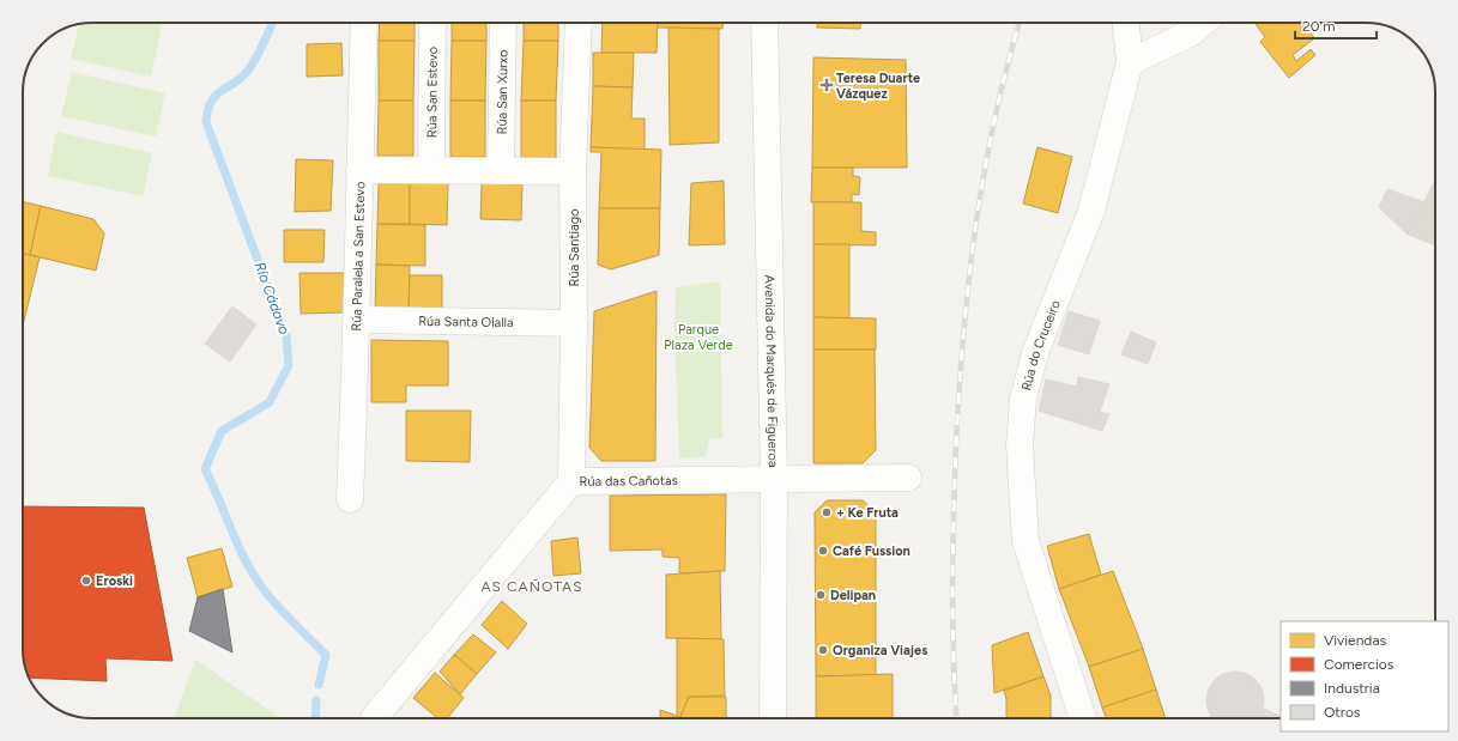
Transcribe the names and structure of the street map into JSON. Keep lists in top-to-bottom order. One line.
{"streets":{"street":["Rúa San Estevo","Rúa San Xurxo","Rúa Santiago","Rúa Paralela a San Estevo","Rúa Santa Olalla","Rúa do Cruceiro","Avenida do Marqués de Figueroa","Rúa das Cañotas"]},"crossings":[["Rúa Santiago","Rúa Santa Olalla"],["Rúa Santiago","Rúa das Cañotas"],["Rúa Paralela a San Estevo","Rúa Santa Olalla"],["Avenida do Marqués de Figueroa","Rúa das Cañotas"]],"districts":["AS CAÑOTAS"],"water":["Río Cádavo"],"parks":["Parque Plaza Verde"],"places":{"health":["Teresa Duarte Vázquez"],"other":["+ Ke Fruta","Café Fussion","Eroski","Delipan","Organiza Viajes"]},"legend":["Viviendas","Comercios","Industria","Otros"],"scale_bar":"20 m"}
